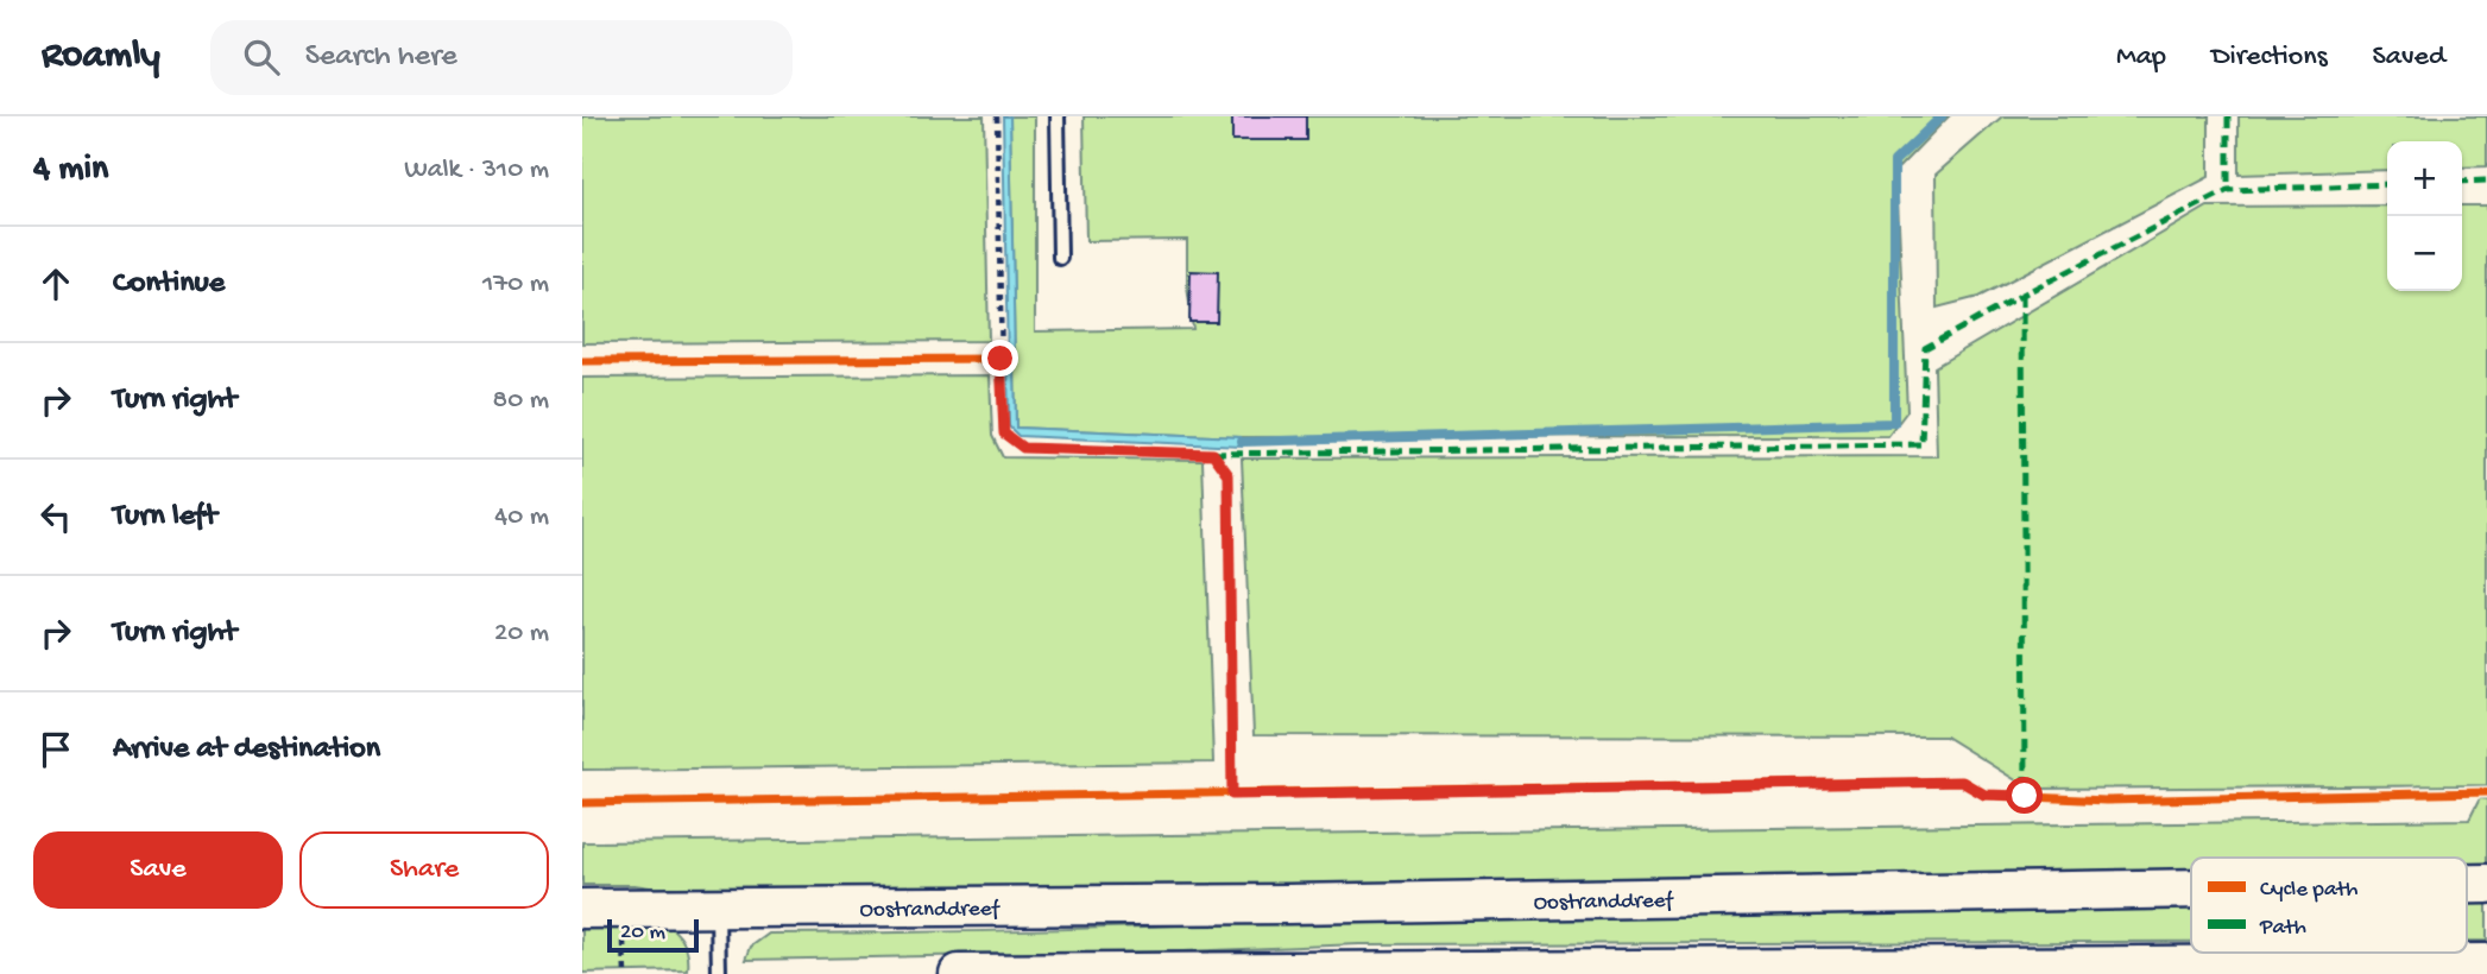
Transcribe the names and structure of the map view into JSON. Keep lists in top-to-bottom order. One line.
{"streets":{"main road":["Oostranddreef"]},"legend":["Cycle path","Path"],"scale_bar":"20 m","page":{"header":"Roamly","search":"Search here","nav":["Map","Directions","Saved"],"heading":["4 min","Walk · 310 m"],"map_buttons":["+","−"],"list":[["Continue","170 m"],["Turn right","80 m"],["Turn left","40 m"],["Turn right","20 m"],"Arrive at destination"],"buttons":["Save","Share"],"scale":"20 m"}}
